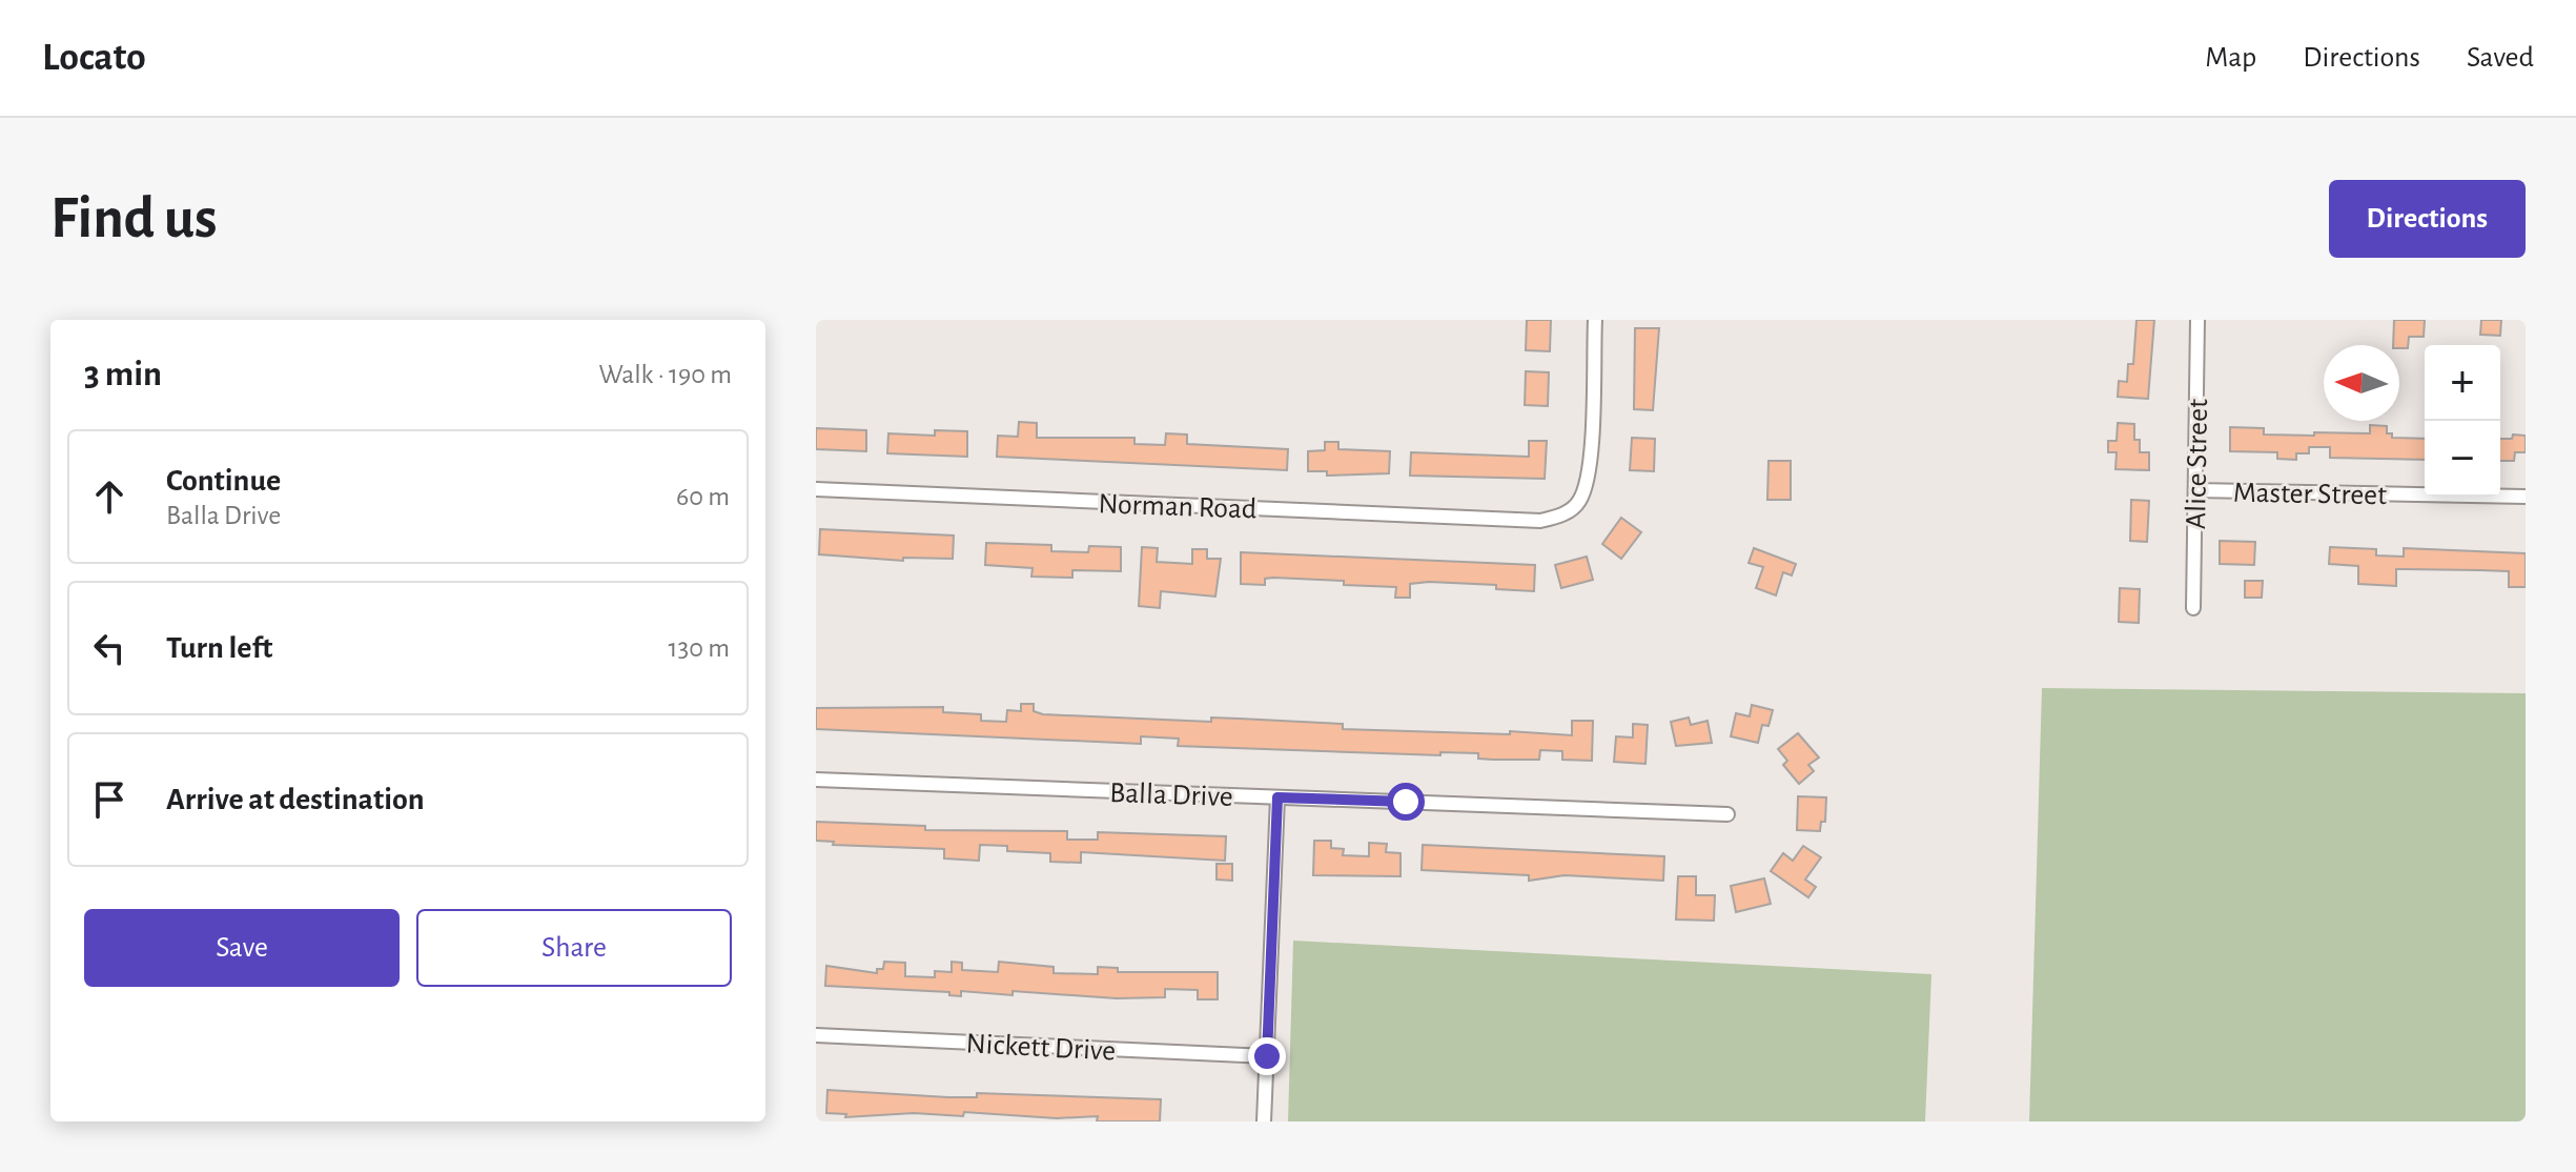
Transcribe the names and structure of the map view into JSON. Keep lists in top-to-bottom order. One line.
{"streets":{"street":["Alice Street","Master Street","Norman Road","Balla Drive","Nickett Drive"]},"crossings":[["Alice Street","Master Street"]],"north":"left","page":{"header":"Locato","nav":["Map","Directions","Saved"],"buttons":["Directions",["Save","Share"]],"title":"Find us","heading":["3 min","Walk · 190 m"],"map_buttons":["+","−"],"list":[["Continue","Balla Drive","60 m"],["Turn left","130 m"],"Arrive at destination"]}}
